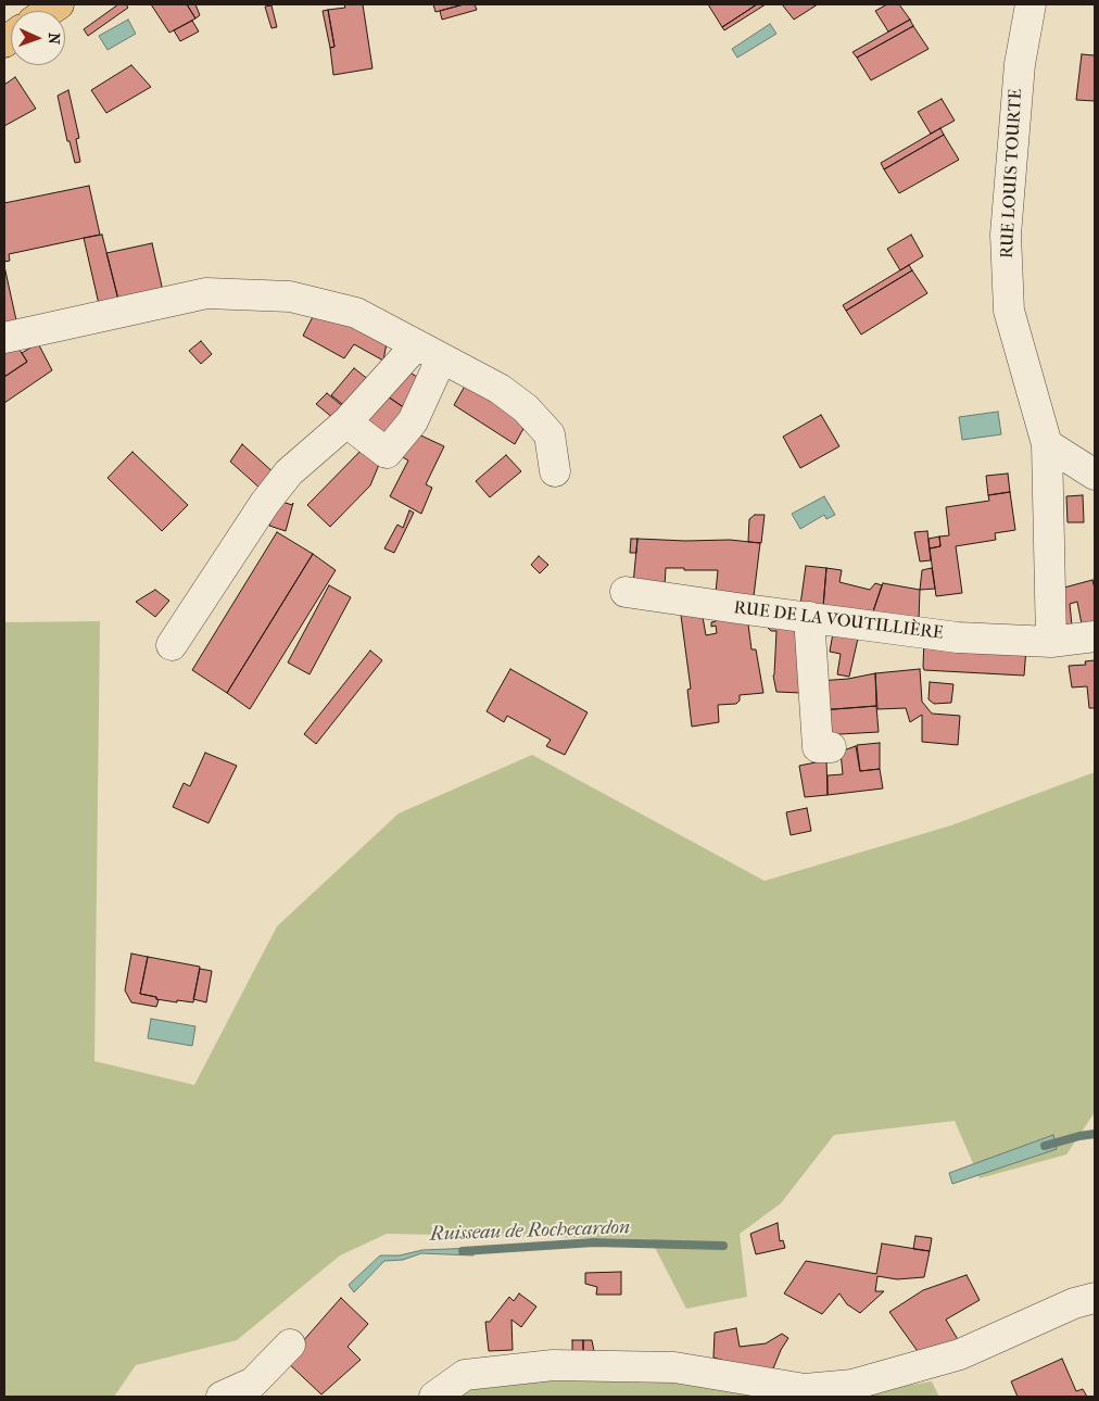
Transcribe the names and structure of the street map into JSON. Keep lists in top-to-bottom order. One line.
{"streets":{"street":["RUE LOUIS TOURTE","RUE DE LA VOUTILLIÈRE"]},"crossings":[["RUE LOUIS TOURTE","RUE DE LA VOUTILLIÈRE"]],"water":["Ruisseau de Rochecardon"],"north":"right"}
